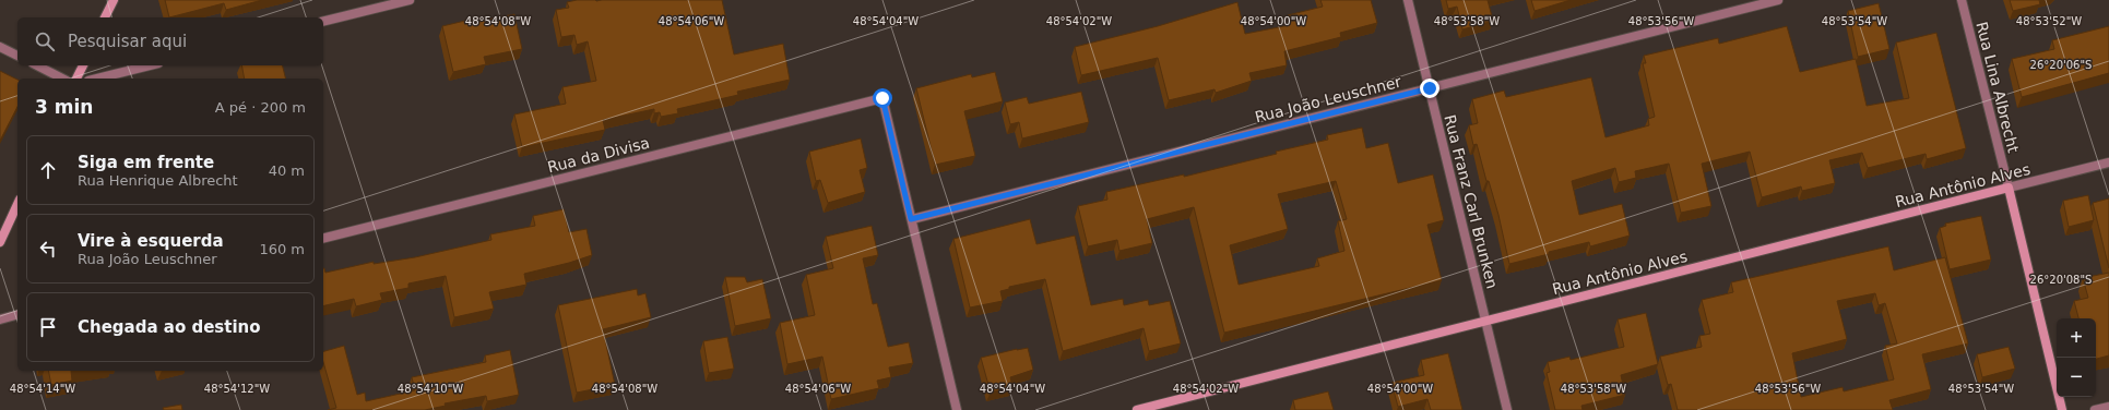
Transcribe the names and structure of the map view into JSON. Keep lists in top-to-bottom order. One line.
{"streets":{"street":["Rua Lina Albrecht","Rua João Leuschner","Rua da Divisa","Rua Antônio Alves","Rua Franz Carl Brunken"]},"crossings":[["Rua Lina Albrecht","Rua Antônio Alves"],["Rua João Leuschner","Rua da Divisa"],["Rua João Leuschner","Rua Franz Carl Brunken"],["Rua Antônio Alves","Rua Franz Carl Brunken"]],"page":{"search":"Pesquisar aqui","heading":["3 min","A pé · 200 m"],"list":[["Siga em frente","Rua Henrique Albrecht","40 m"],["Vire à esquerda","Rua João Leuschner","160 m"],"Chegada ao destino"],"map_buttons":["+","−"]},"coordinates":["48°54'08\"W","48°54'06\"W","48°54'04\"W","48°54'02\"W","48°54'00\"W","48°53'58\"W","48°53'56\"W","48°53'54\"W","48°53'52\"W","26°20'06\"S","26°20'08\"S","48°54'14\"W","48°54'12\"W","48°54'10\"W"]}
